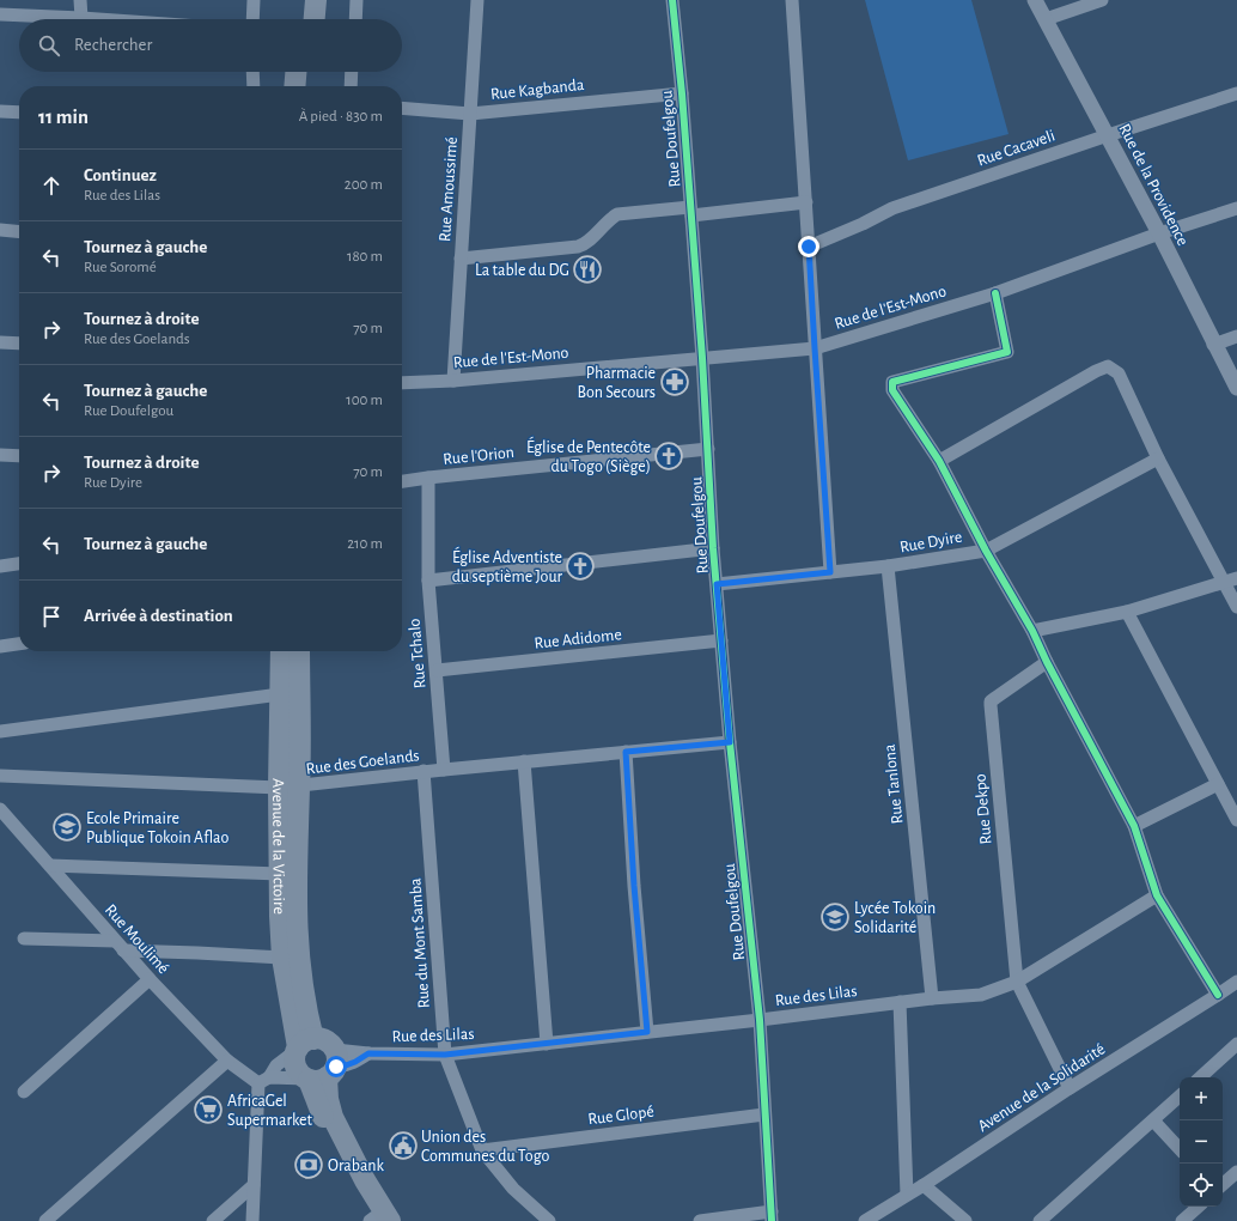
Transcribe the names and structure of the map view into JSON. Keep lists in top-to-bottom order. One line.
{"streets":{"highway":["Avenue de la Victoire"],"street":["Rue Kagbanda","Rue Doufelgou","Rue Cacaveli","Rue de la Providence","Rue Amoussimé","Rue de l'Est-Mono","Rue l'Orion","Rue Dyire","Rue Adidome","Rue Tchalo","Rue des Goelands","Rue Tanlona","Rue Dekpo","Rue Moulimé","Rue du Mont Samba","Rue des Lilas","Avenue de la Solidarité","Rue Glopé"]},"crossings":[["Rue Kagbanda","Rue Doufelgou"],["Rue Kagbanda","Rue Amoussimé"],["Rue Doufelgou","Rue de l'Est-Mono"],["Rue Doufelgou","Rue l'Orion"],["Rue Doufelgou","Rue Dyire"],["Rue Doufelgou","Rue Adidome"],["Rue Doufelgou","Rue des Goelands"],["Rue Doufelgou","Rue des Lilas"],["Rue Doufelgou","Rue Glopé"],["Rue Cacaveli","Rue de la Providence"],["Rue de la Providence","Rue de l'Est-Mono"],["Rue Amoussimé","Rue de l'Est-Mono"],["Rue l'Orion","Rue Tchalo"],["Rue Dyire","Rue Tanlona"],["Rue Adidome","Rue Tchalo"],["Rue Tchalo","Rue des Goelands"],["Rue des Goelands","Avenue de la Victoire"],["Rue des Goelands","Rue du Mont Samba"],["Rue Tanlona","Rue des Lilas"],["Rue Dekpo","Rue des Lilas"],["Rue Moulimé","Rue des Lilas"],["Rue du Mont Samba","Rue des Lilas"],["Rue du Mont Samba","Rue Glopé"]],"places":{"restaurant":["La table du DG"],"pharmacy":["Pharmacie Bon Secours"],"church":["Église de Pentecôte du Togo (Siège)","Église Adventiste du septième Jour"],"school or university":["Ecole Primaire Publique Tokoin Aflao","Lycée Tokoin Solidarité"],"supermarket":["AfricaGel Supermarket"],"public building":["Union des Communes du Togo"],"bank":["Orabank"]},"page":{"search":"Rechercher","heading":["11 min","À pied · 830 m"],"list":[["Continuez","Rue des Lilas","200 m"],["Tournez à gauche","Rue Soromé","180 m"],["Tournez à droite","Rue des Goelands","70 m"],["Tournez à gauche","Rue Doufelgou","100 m"],["Tournez à droite","Rue Dyire","70 m"],["Tournez à gauche","210 m"],"Arrivée à destination"],"map_buttons":["+","−"]}}
